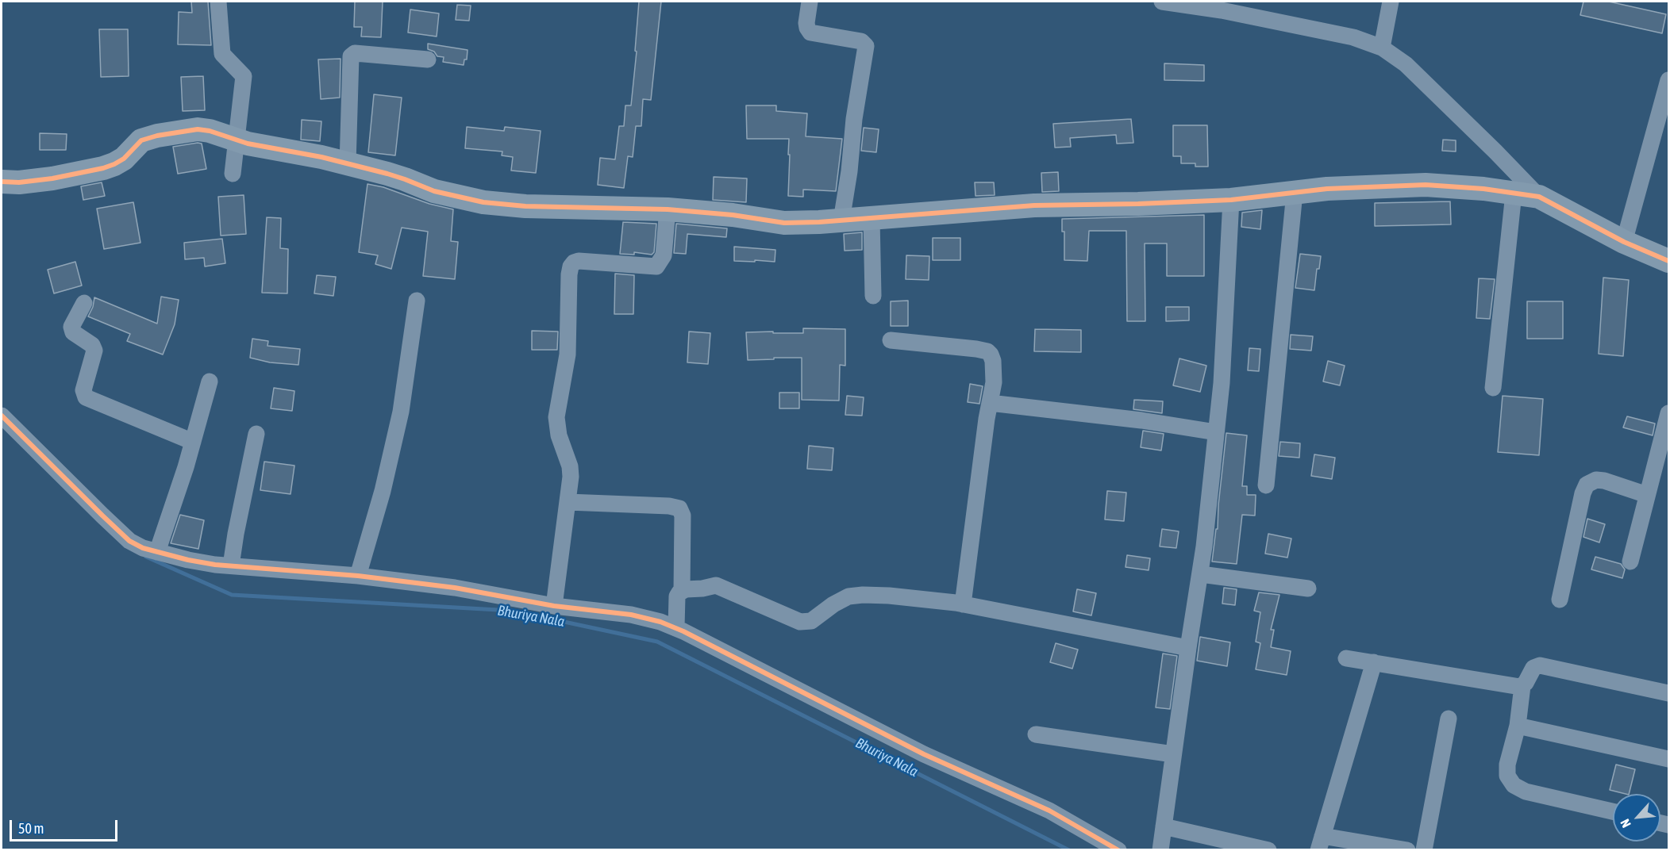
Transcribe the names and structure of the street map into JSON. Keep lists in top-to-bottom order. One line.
{"water":["Bhuriya Nala"],"scale_bar":"50 m","north":"bottom left"}
